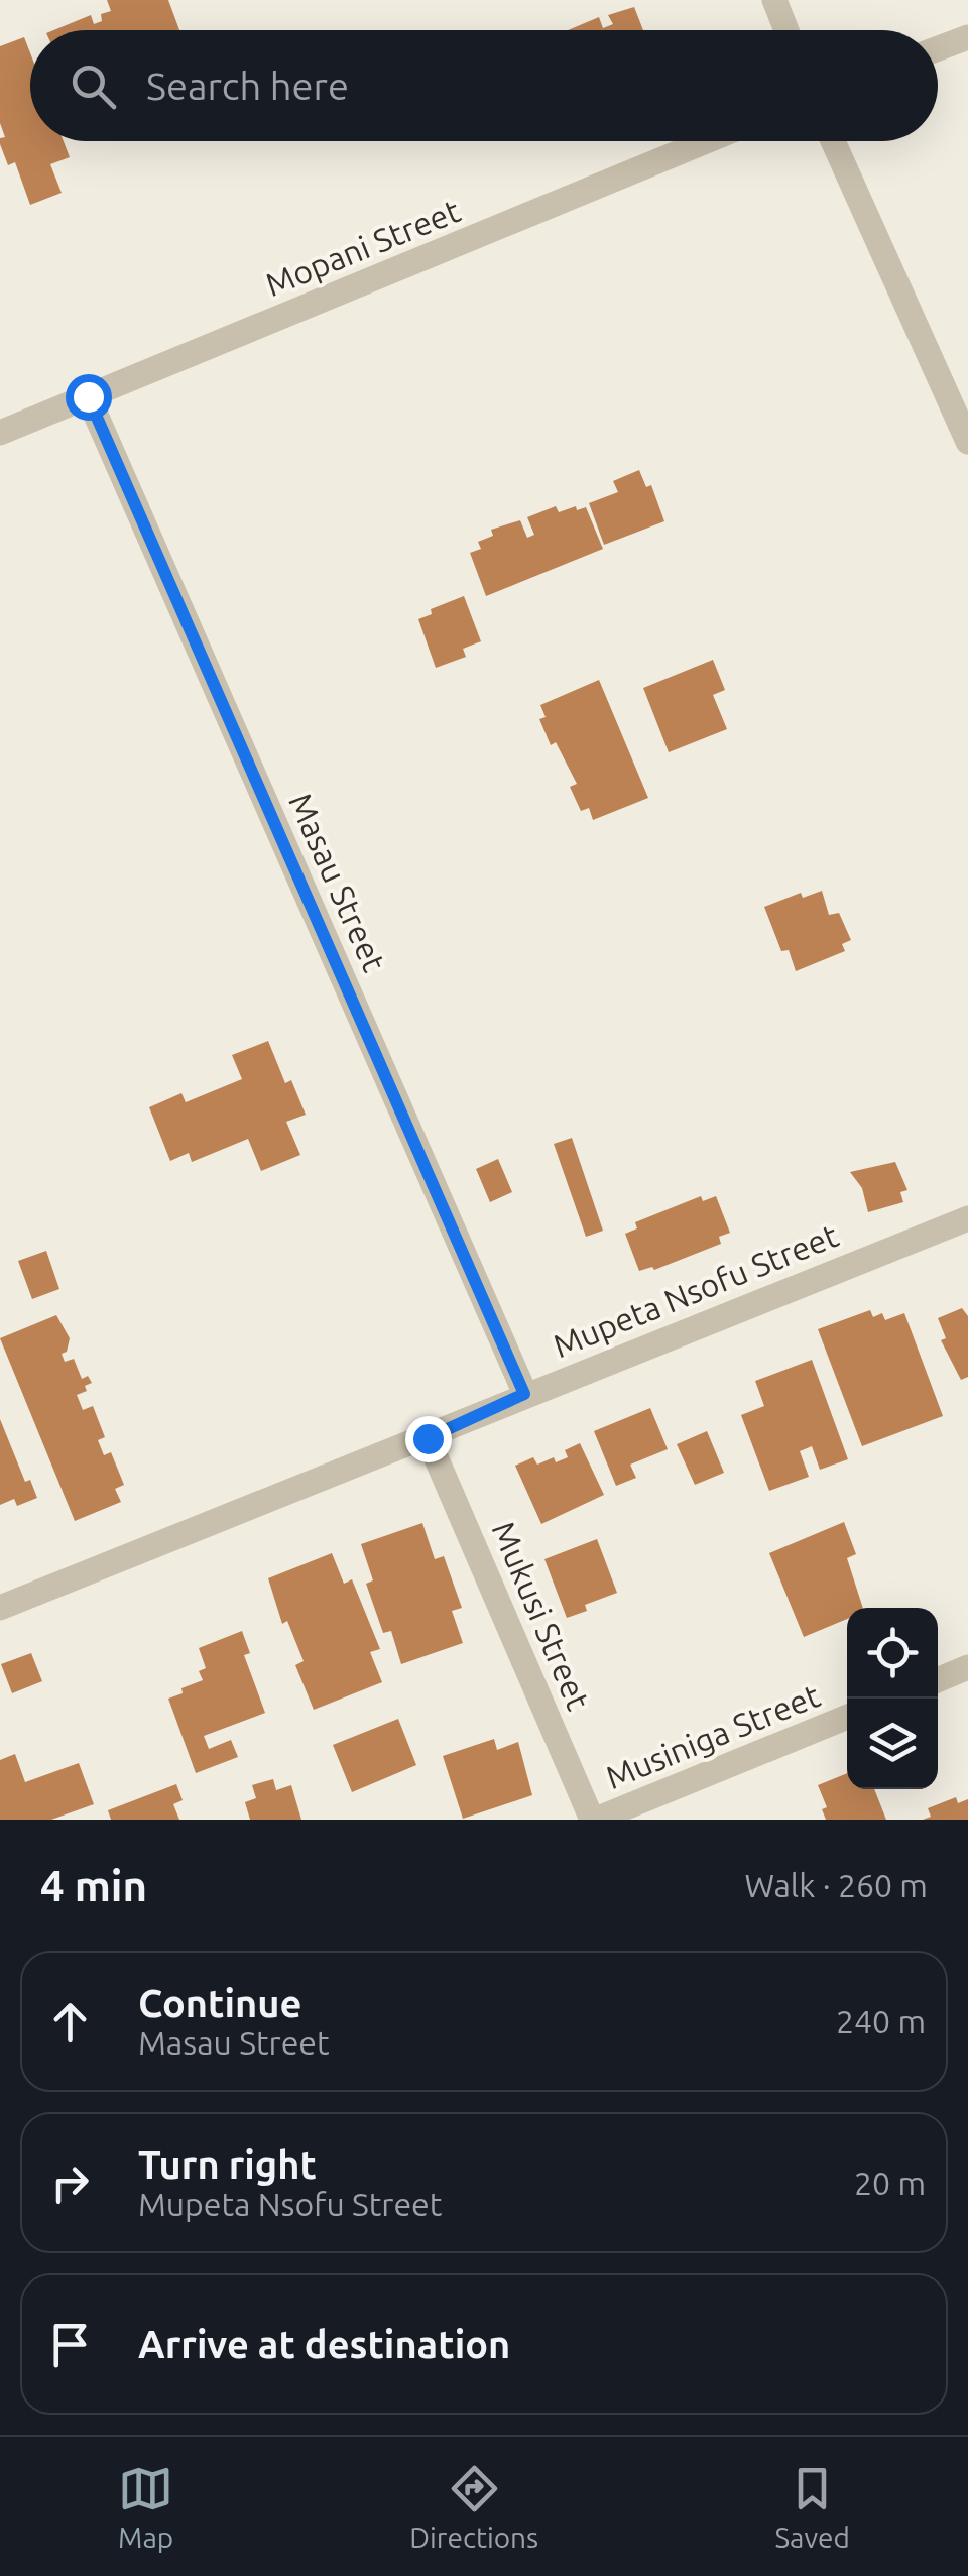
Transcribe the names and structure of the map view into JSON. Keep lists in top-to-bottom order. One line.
{"streets":{"street":["Mopani Street","Masau Street","Mupeta Nsofu Street","Mukusi Street","Musiniga Street"]},"crossings":[["Mopani Street","Masau Street"],["Masau Street","Mupeta Nsofu Street"],["Mupeta Nsofu Street","Mukusi Street"],["Mukusi Street","Musiniga Street"]],"page":{"search":"Search here","heading":["4 min","Walk · 260 m"],"list":[["Continue","Masau Street","240 m"],["Turn right","Mupeta Nsofu Street","20 m"],"Arrive at destination"],"nav":["Map","Directions","Saved"]}}
